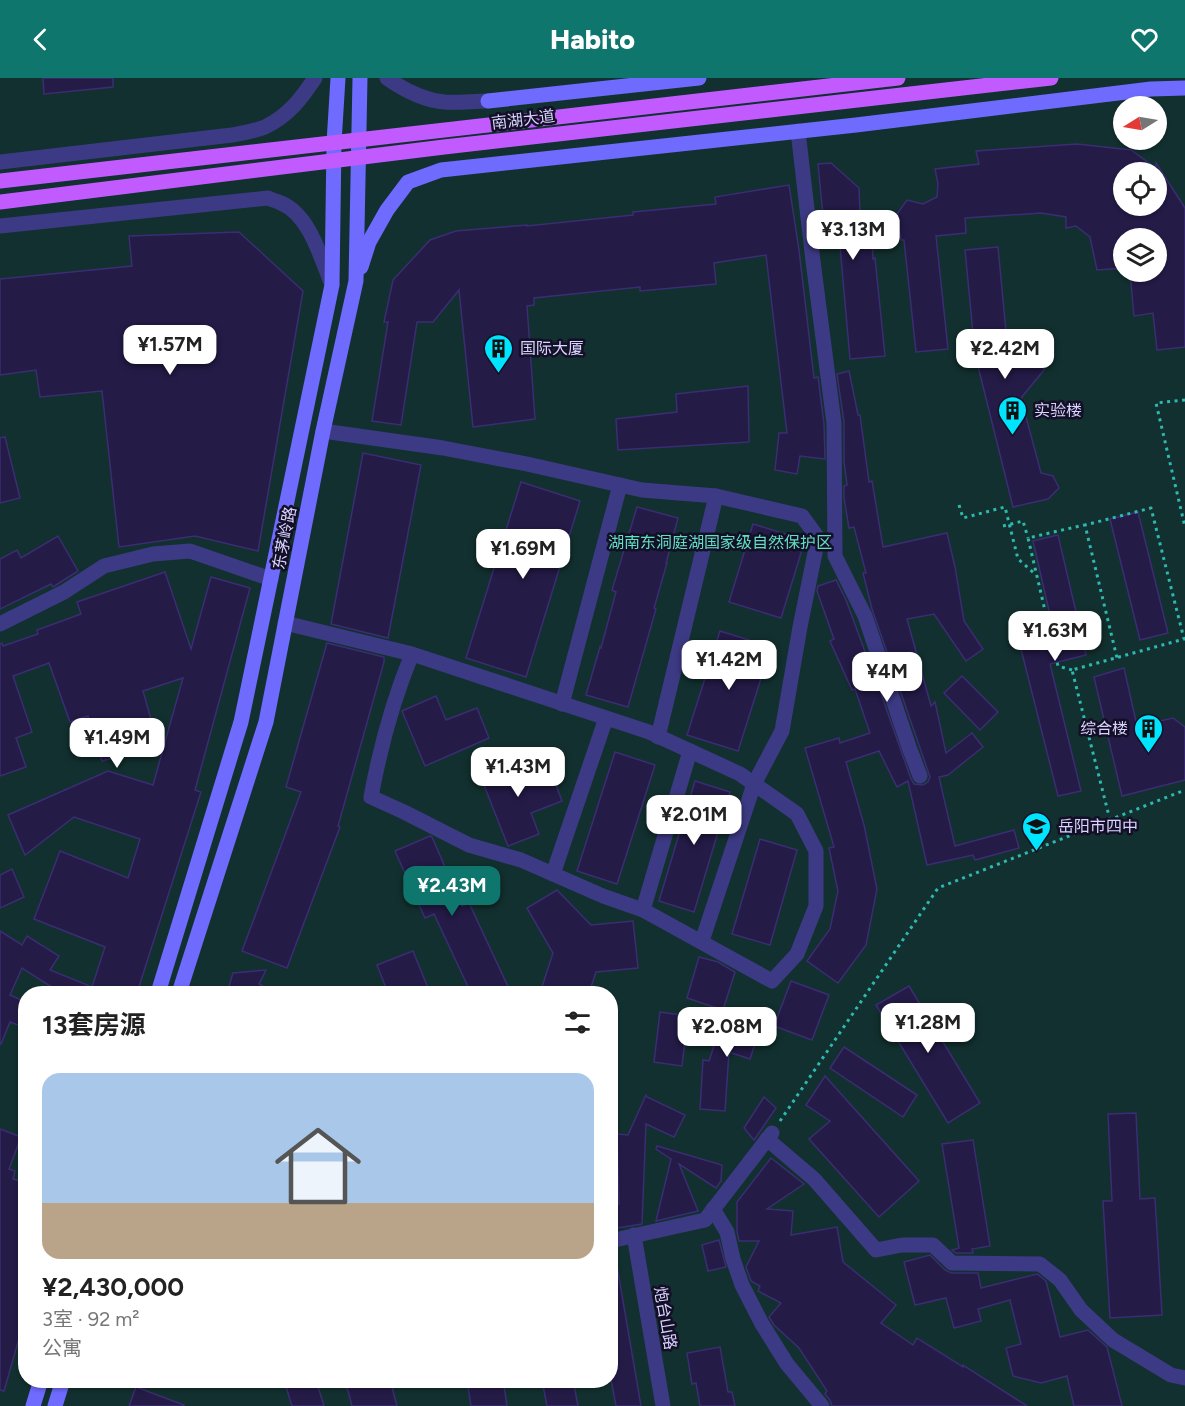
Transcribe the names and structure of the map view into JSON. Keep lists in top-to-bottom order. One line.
{"streets":{"main road":["南湖大道","东茅岭路"],"street":["炮台山路"]},"crossings":[["南湖大道","东茅岭路"]],"parks":["湖南东洞庭湖国家级自然保护区"],"places":{"building":["国际大厦","实验楼","综合楼"],"school or university":["岳阳市四中"]},"north":"left","page":{"header":"Habito","price":["¥3.13M","¥1.57M","¥2.42M","¥1.69M","¥1.63M","¥1.42M","¥4M","¥1.49M","¥1.43M","¥2.01M","¥2.43M","¥1.28M","¥2.08M"],"heading":"13套房源","list":[{"name":"¥2,430,000","note":"3室 · 92 m² · 公寓"}]}}
